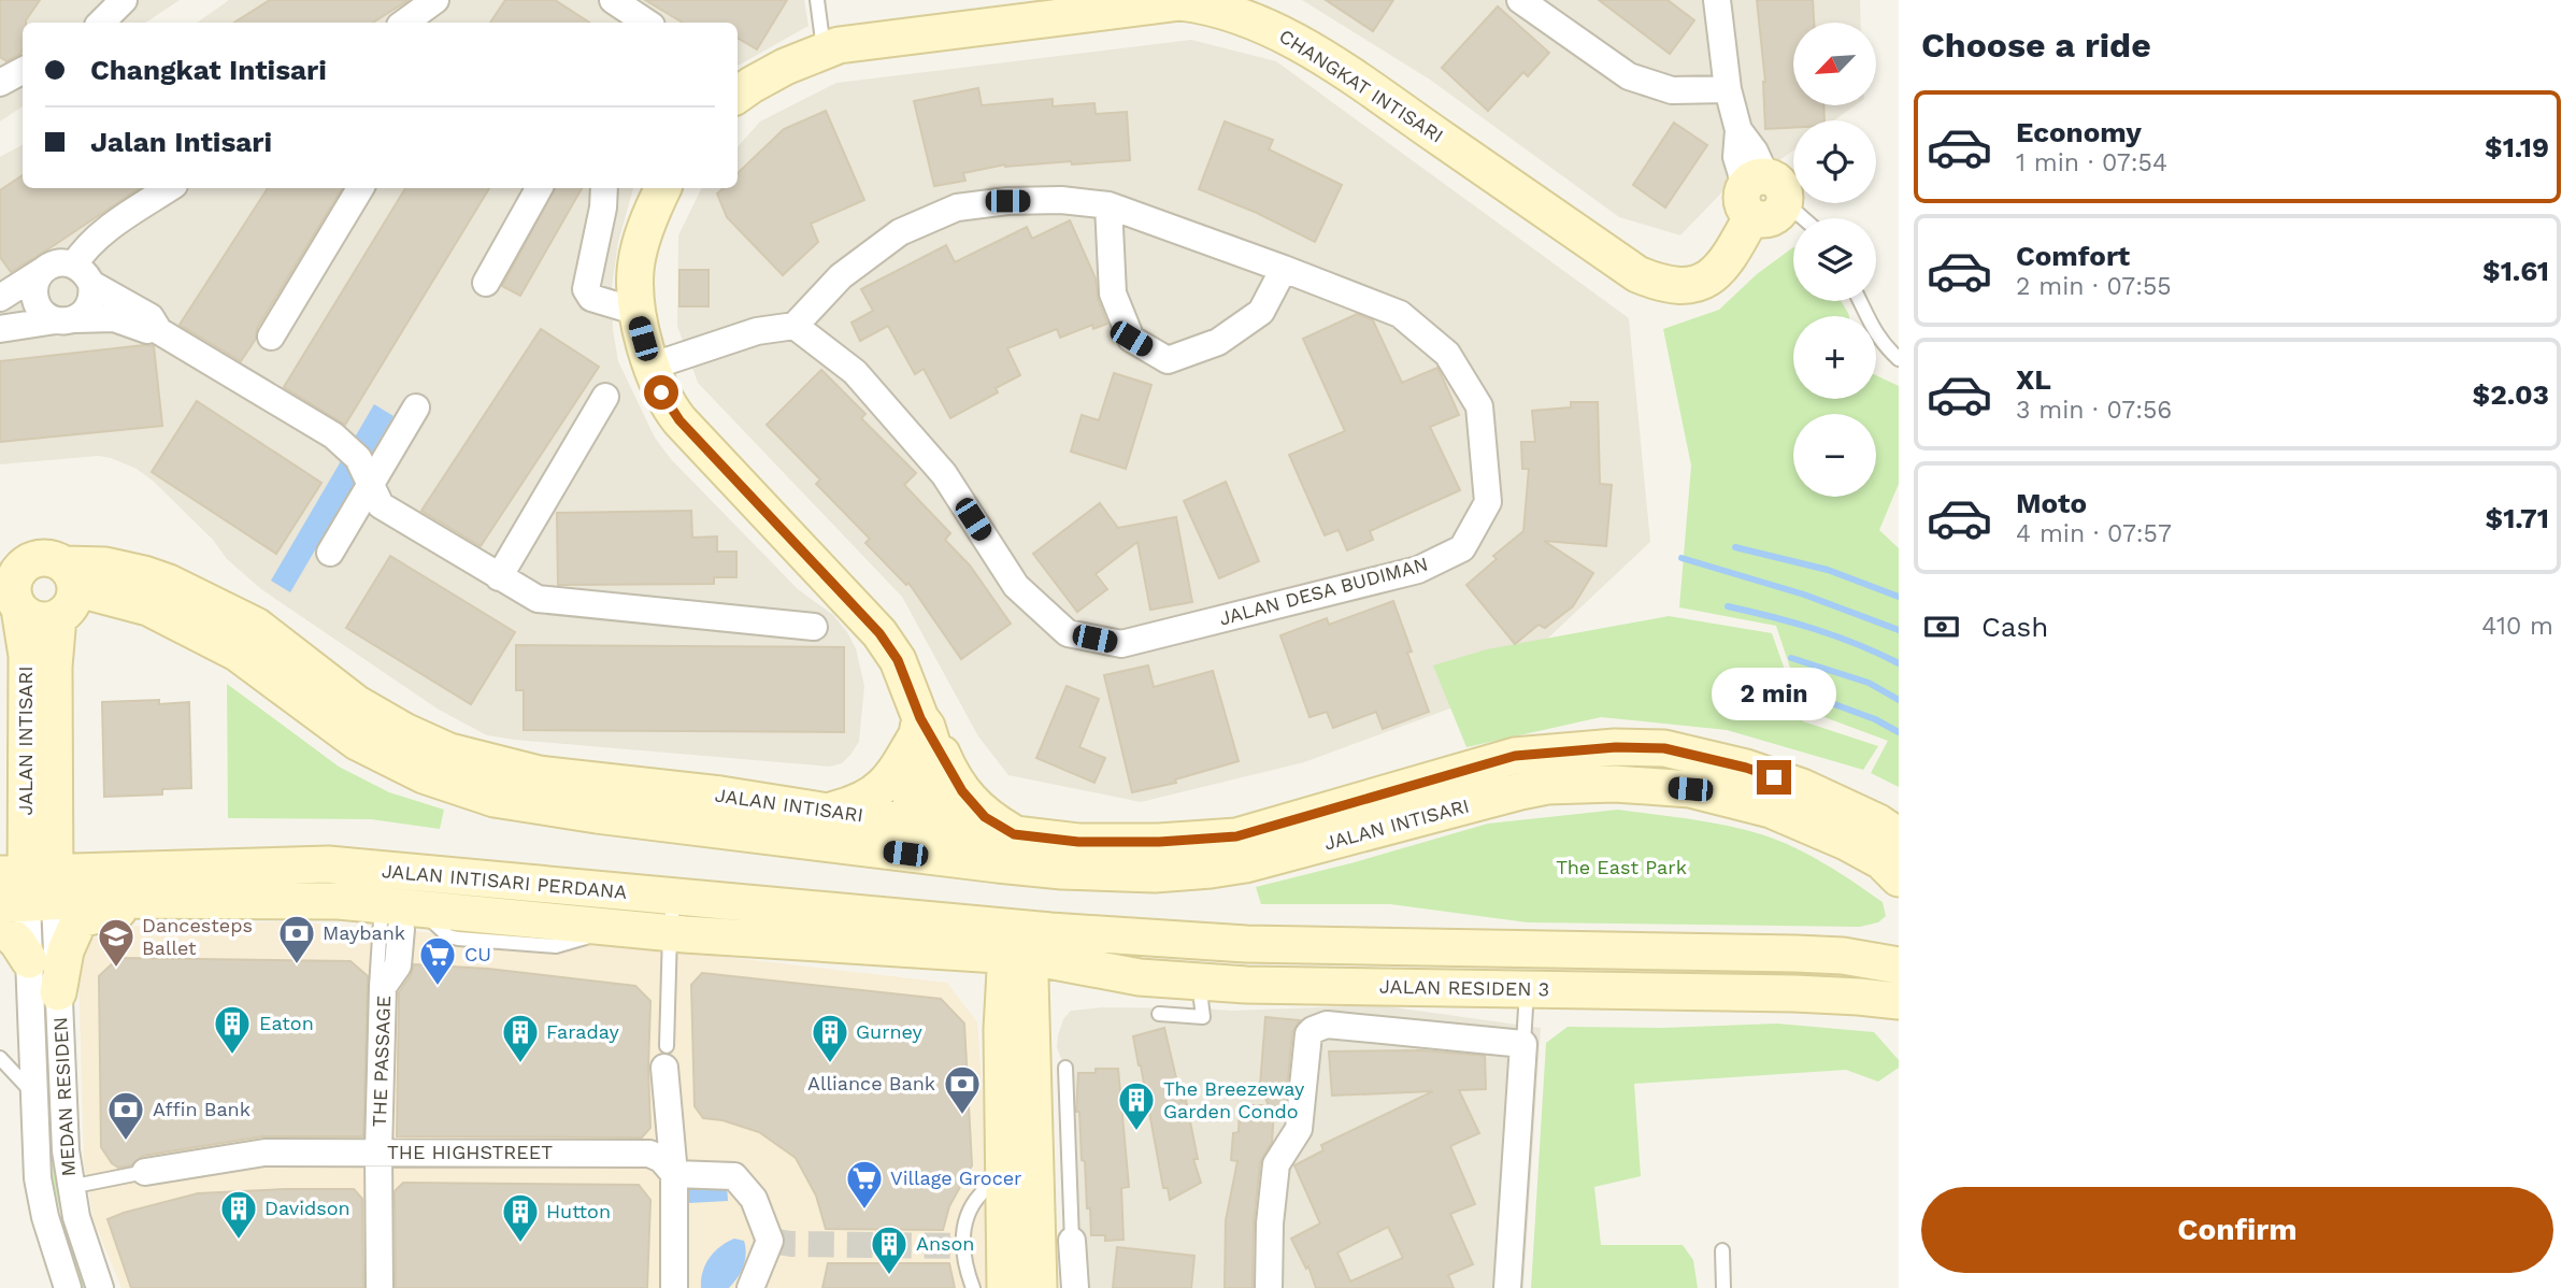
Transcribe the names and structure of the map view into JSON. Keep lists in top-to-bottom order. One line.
{"streets":{"street":["CHANGKAT INTISARI","JALAN DESA BUDIMAN","JALAN INTISARI","JALAN INTISARI PERDANA","JALAN RESIDEN 3","THE PASSAGE","MEDAN RESIDEN","THE HIGHSTREET"]},"crossings":[["JALAN INTISARI","JALAN INTISARI PERDANA"],["JALAN INTISARI","MEDAN RESIDEN"],["JALAN INTISARI PERDANA","JALAN RESIDEN 3"],["JALAN INTISARI PERDANA","THE PASSAGE"],["JALAN INTISARI PERDANA","MEDAN RESIDEN"],["THE PASSAGE","THE HIGHSTREET"]],"parks":["The East Park"],"places":{"bank":["Maybank","Alliance Bank","Affin Bank"],"school or university":["Dancesteps Ballet"],"supermarket":["CU","Village Grocer"],"building":["Eaton","Faraday","Gurney","The Breezeway Garden Condo","Davidson","Hutton","Anson"]},"north":"bottom left","page":{"heading":"Choose a ride","map_buttons":["+","−"],"banner":["Changkat Intisari","Jalan Intisari"],"list":[{"name":"Economy","note":"1 min · 07:54","value":"$1.19"},{"name":"Comfort","note":"2 min · 07:55","value":"$1.61"},{"name":"XL","note":"3 min · 07:56","value":"$2.03"},{"name":"Moto","note":"4 min · 07:57","value":"$1.71"}],"pay":["Cash","410 m"],"bubble":"2 min","buttons":"Confirm"}}
